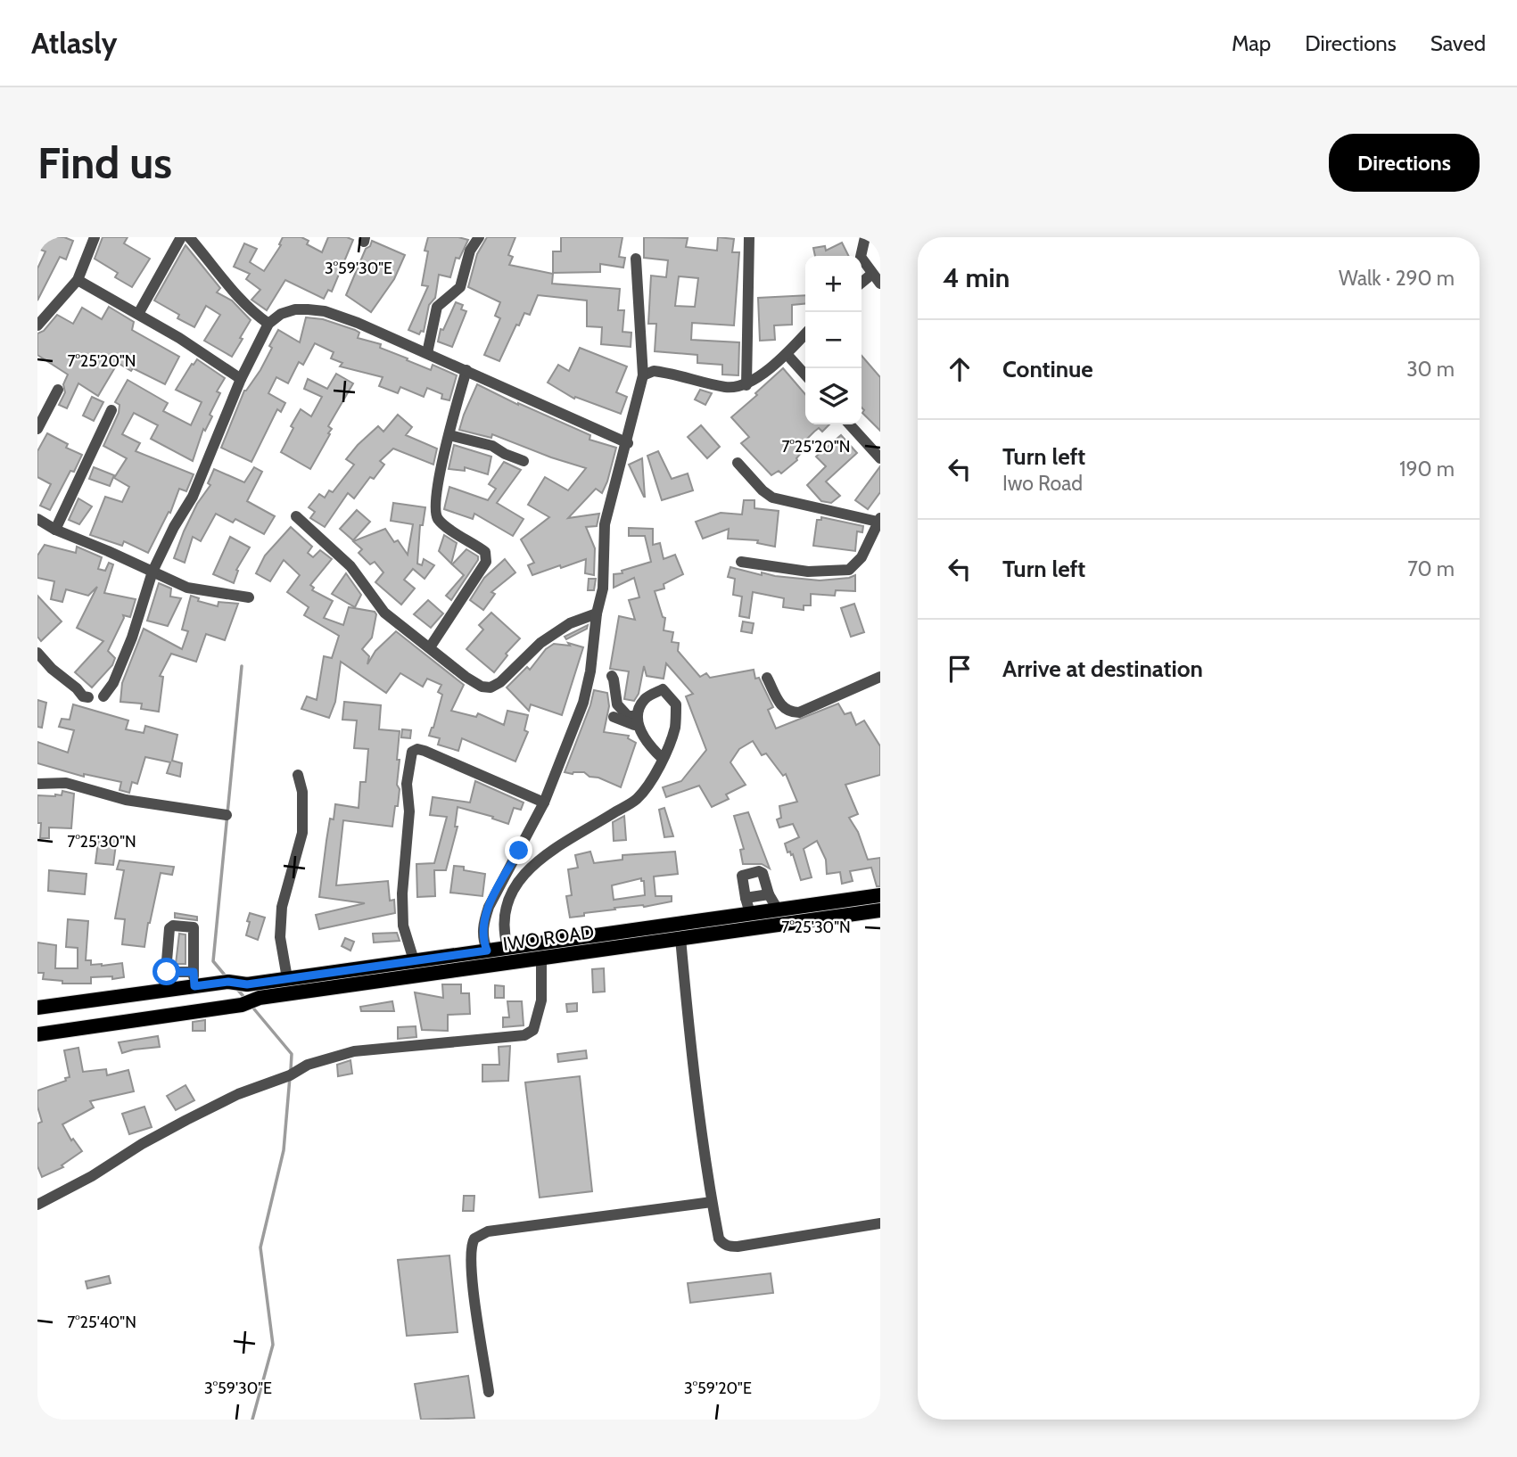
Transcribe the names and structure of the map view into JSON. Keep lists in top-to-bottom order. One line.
{"streets":{"main road":["IWO ROAD"]},"page":{"header":"Atlasly","nav":["Map","Directions","Saved"],"buttons":"Directions","title":"Find us","heading":["4 min","Walk · 290 m"],"map_buttons":["+","−"],"list":[["Continue","30 m"],["Turn left","Iwo Road","190 m"],["Turn left","70 m"],"Arrive at destination"]},"coordinates":["3°59'30\"E","7°25'20\"N","7°25'30\"N","7°25'40\"N","3°59'20\"E"]}
